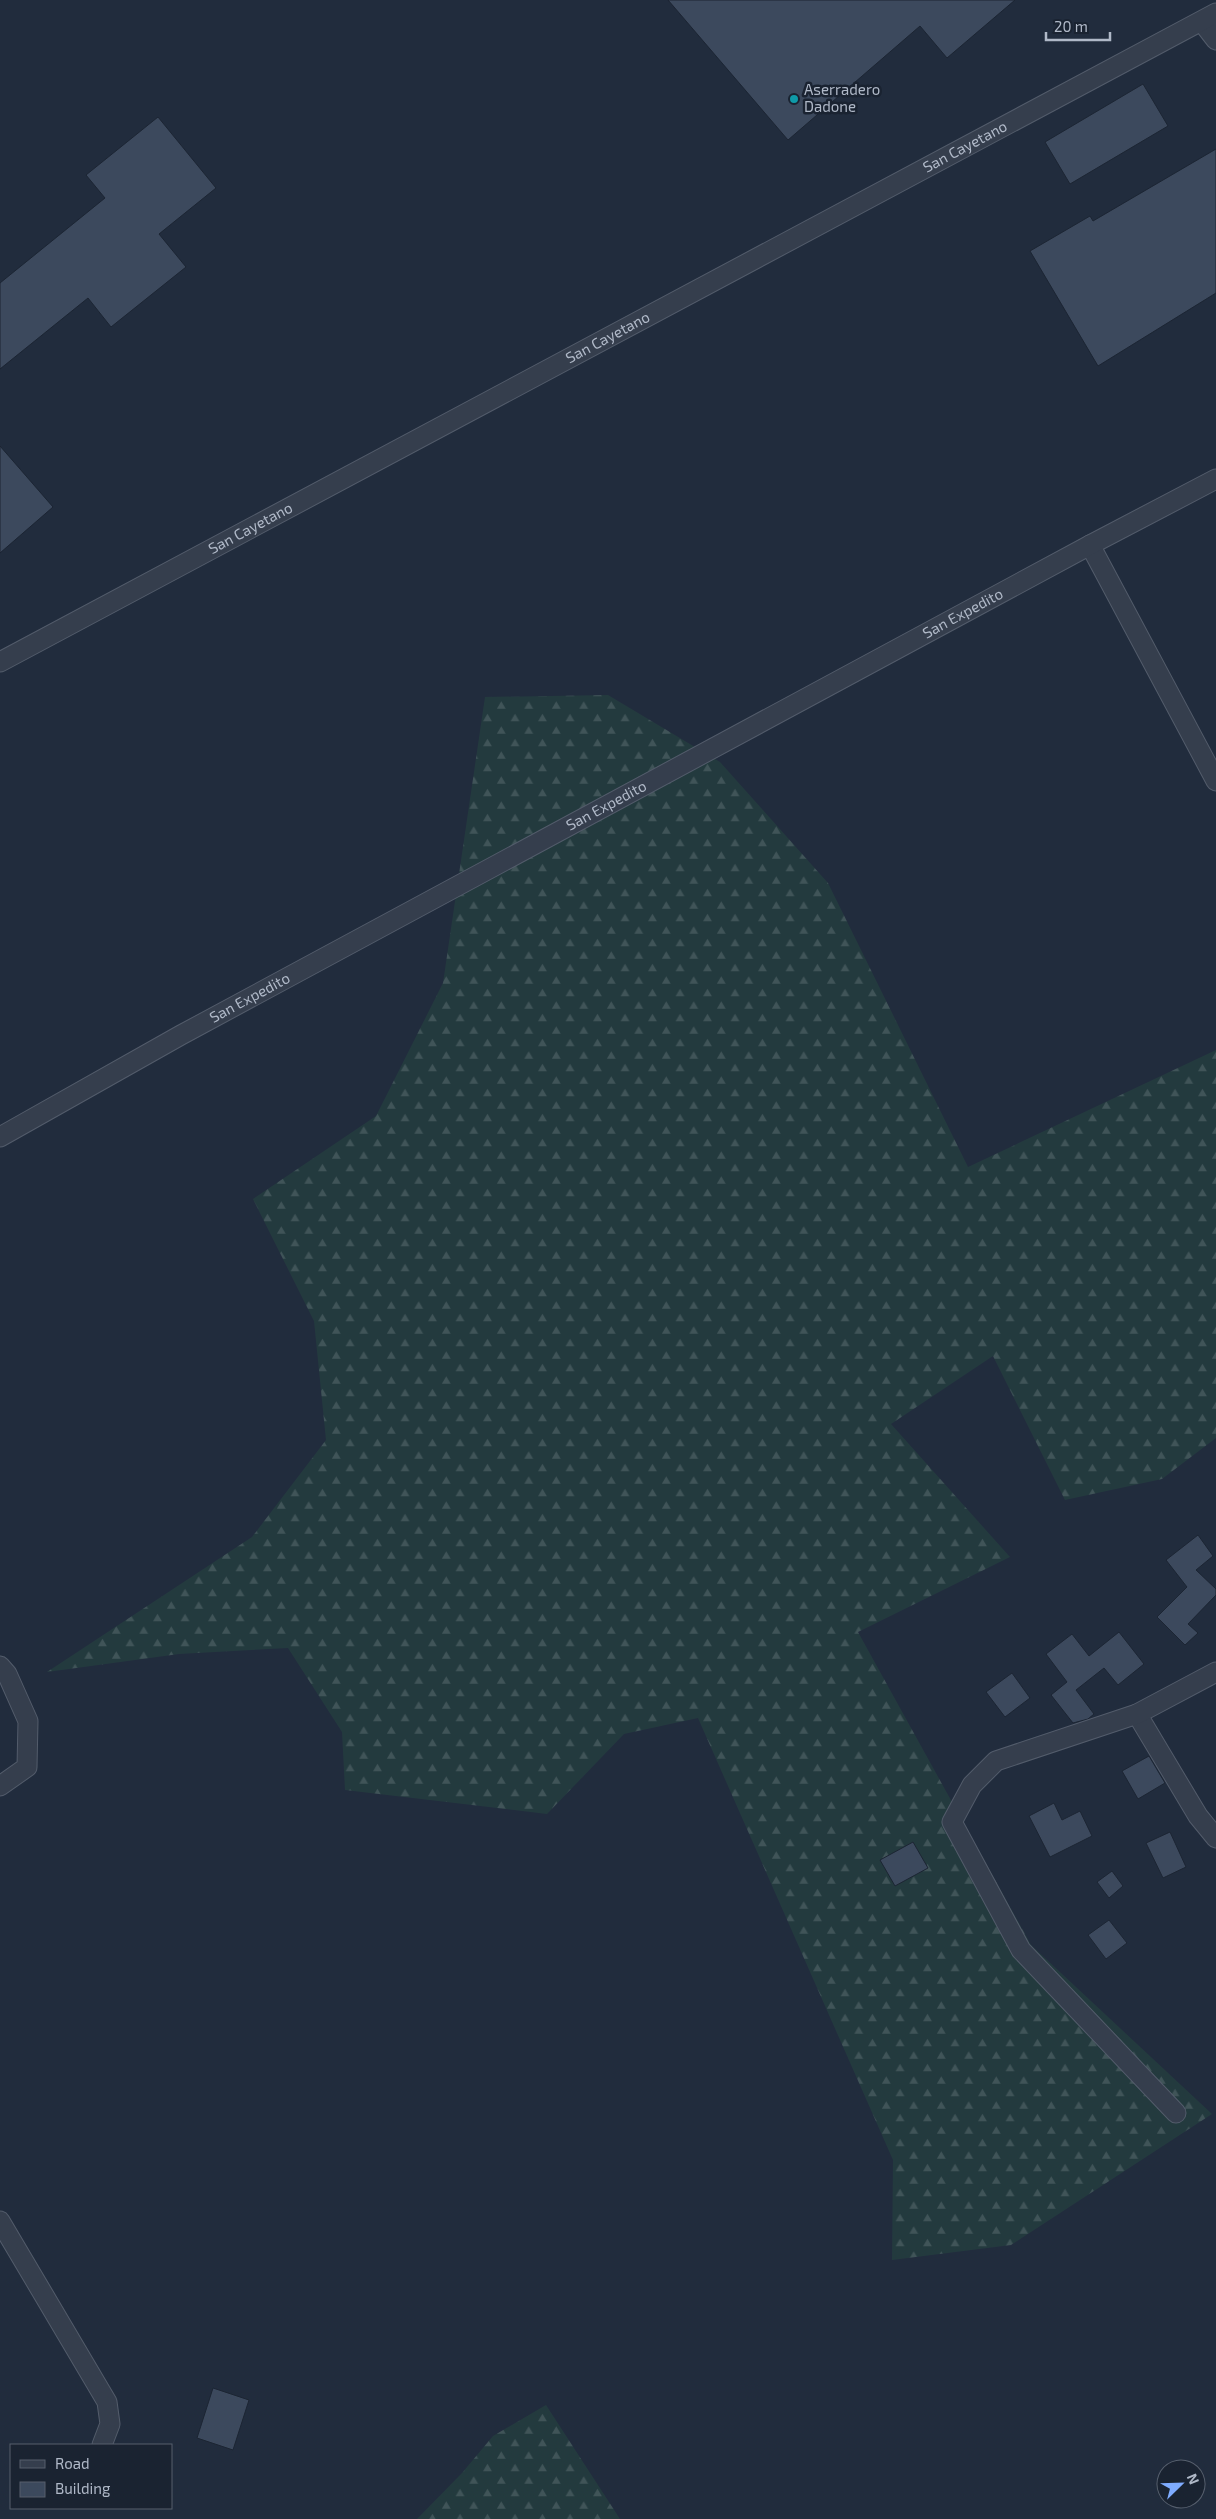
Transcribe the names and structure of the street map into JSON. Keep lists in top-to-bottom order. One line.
{"streets":{"street":["San Cayetano","San Expedito"]},"places":["Aserradero Dadone"],"legend":["Road","Building"],"scale_bar":"20 m","north":"top right"}
